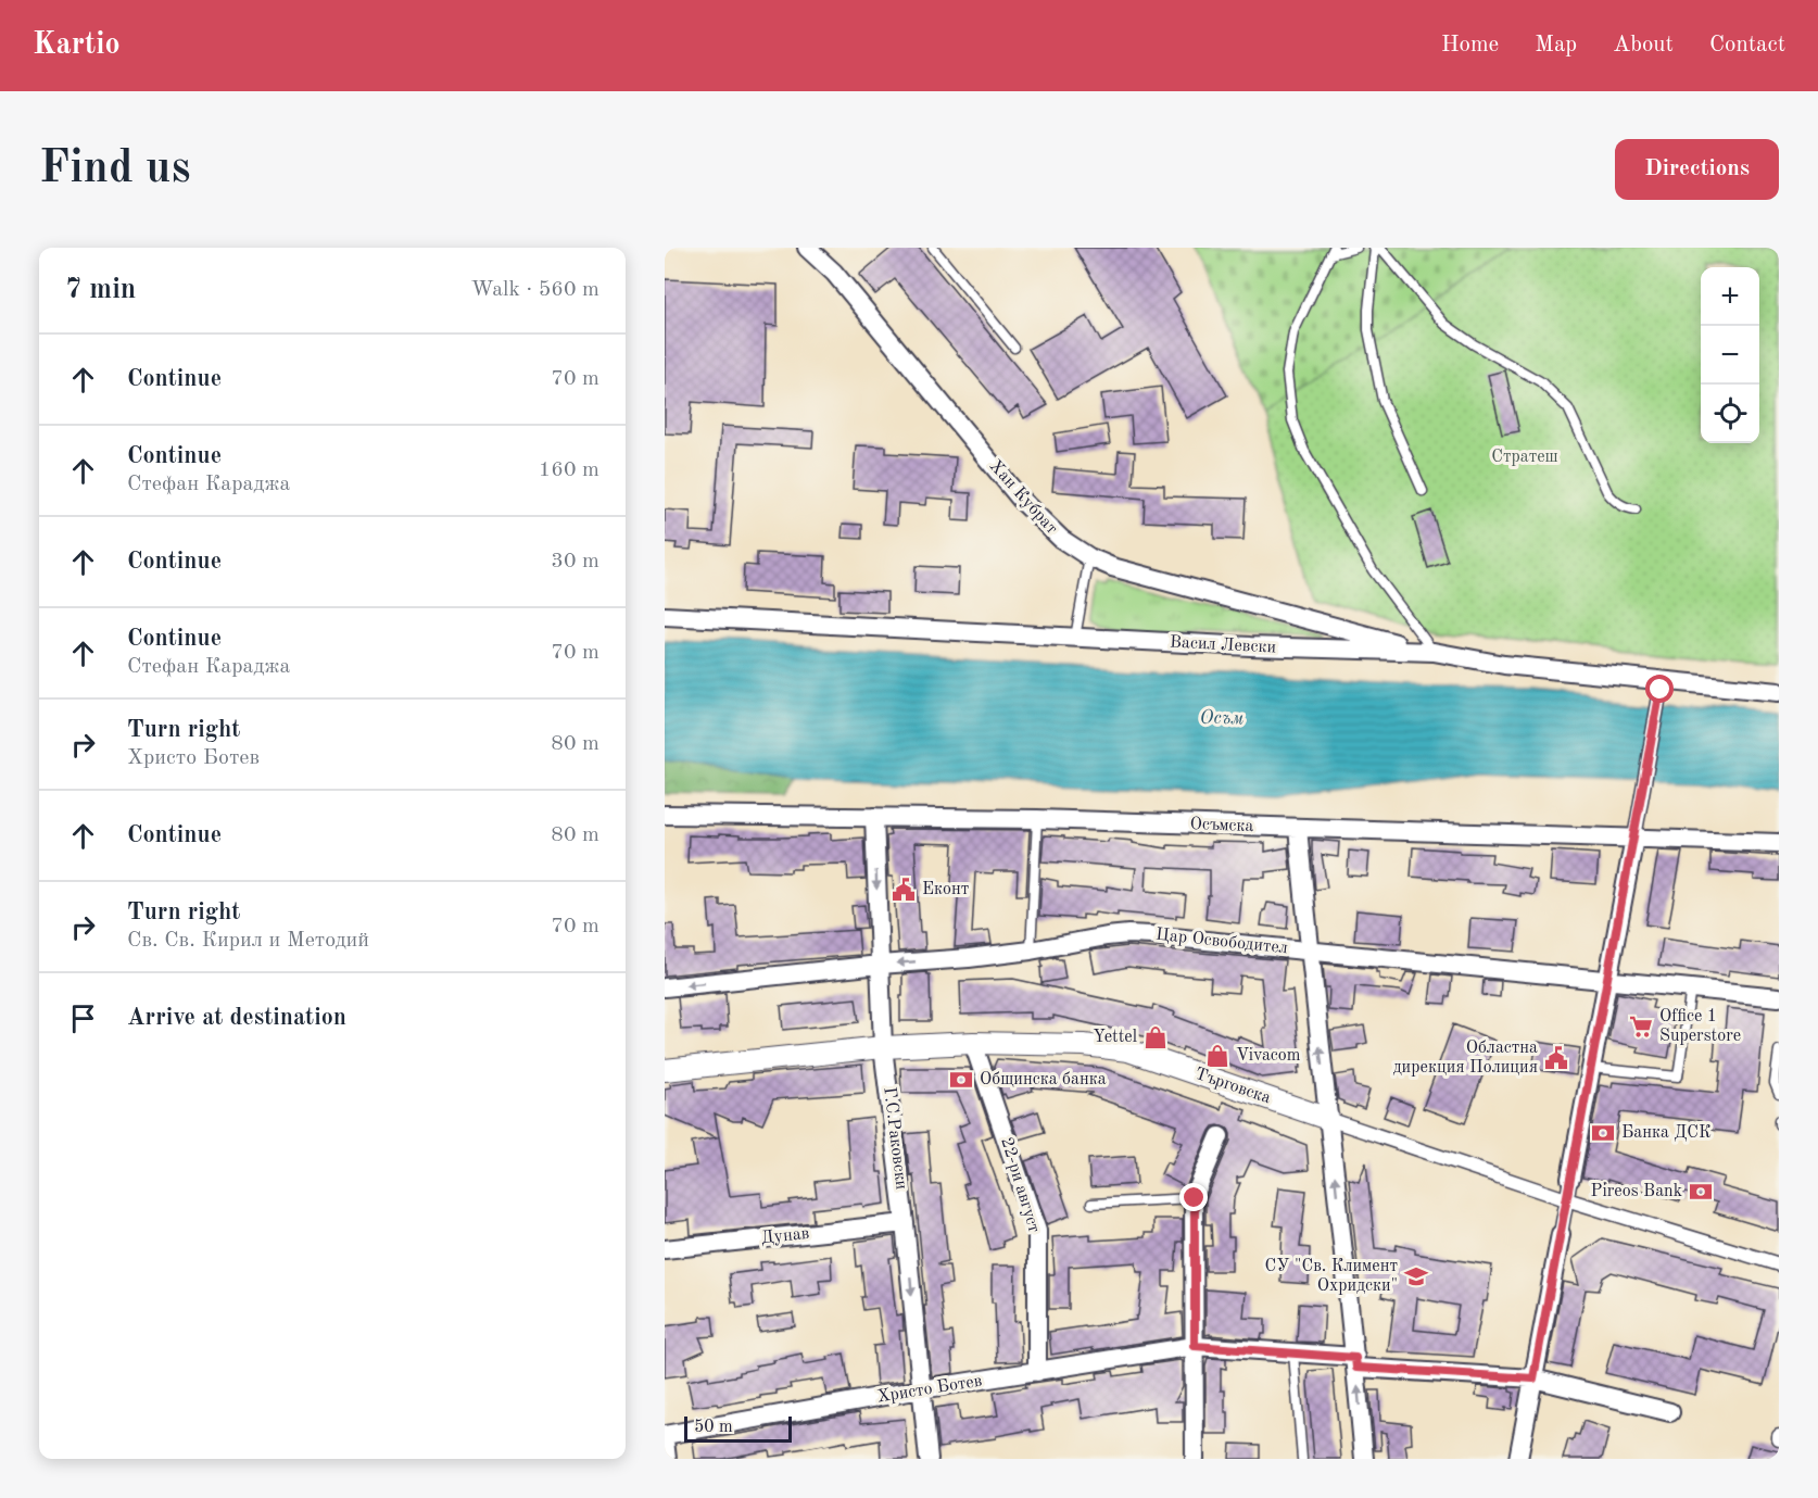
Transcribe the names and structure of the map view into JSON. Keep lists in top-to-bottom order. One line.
{"streets":{"street":["Хан Кубрат","Васил Левски","Осъмска","Цар Освободител","Търговска","Г.С.Раковски","22-ри август","Дунав","Христо Ботев"]},"crossings":[["Хан Кубрат","Васил Левски"],["Осъмска","Г.С.Раковски"],["Цар Освободител","Г.С.Раковски"],["Търговска","Г.С.Раковски"],["Търговска","22-ри август"],["Г.С.Раковски","Дунав"],["Г.С.Раковски","Христо Ботев"],["22-ри август","Христо Ботев"]],"one_way":["Г.С.Раковски"],"water":["Осъм"],"parks":["Стратеш"],"places":{"public building":["Еконт","Областна дирекция Полиция"],"supermarket":["Office 1 Superstore"],"shop":["Yettel","Vivacom"],"bank":["Общинска банка","Банка ДСК","Pireos Bank"],"school or university":["СУ \"Св. Климент Охридски\""]},"scale_bar":"50 m","page":{"header":"Kartio","nav":["Home","Map","About","Contact"],"buttons":"Directions","title":"Find us","heading":["7 min","Walk · 560 m"],"map_buttons":["+","−"],"list":[["Continue","70 m"],["Continue","Стефан Караджа","160 m"],["Continue","30 m"],["Continue","Стефан Караджа","70 m"],["Turn right","Христо Ботев","80 m"],["Continue","80 m"],["Turn right","Св. Св. Кирил и Методий","70 m"],"Arrive at destination"],"scale":"50 m"}}
